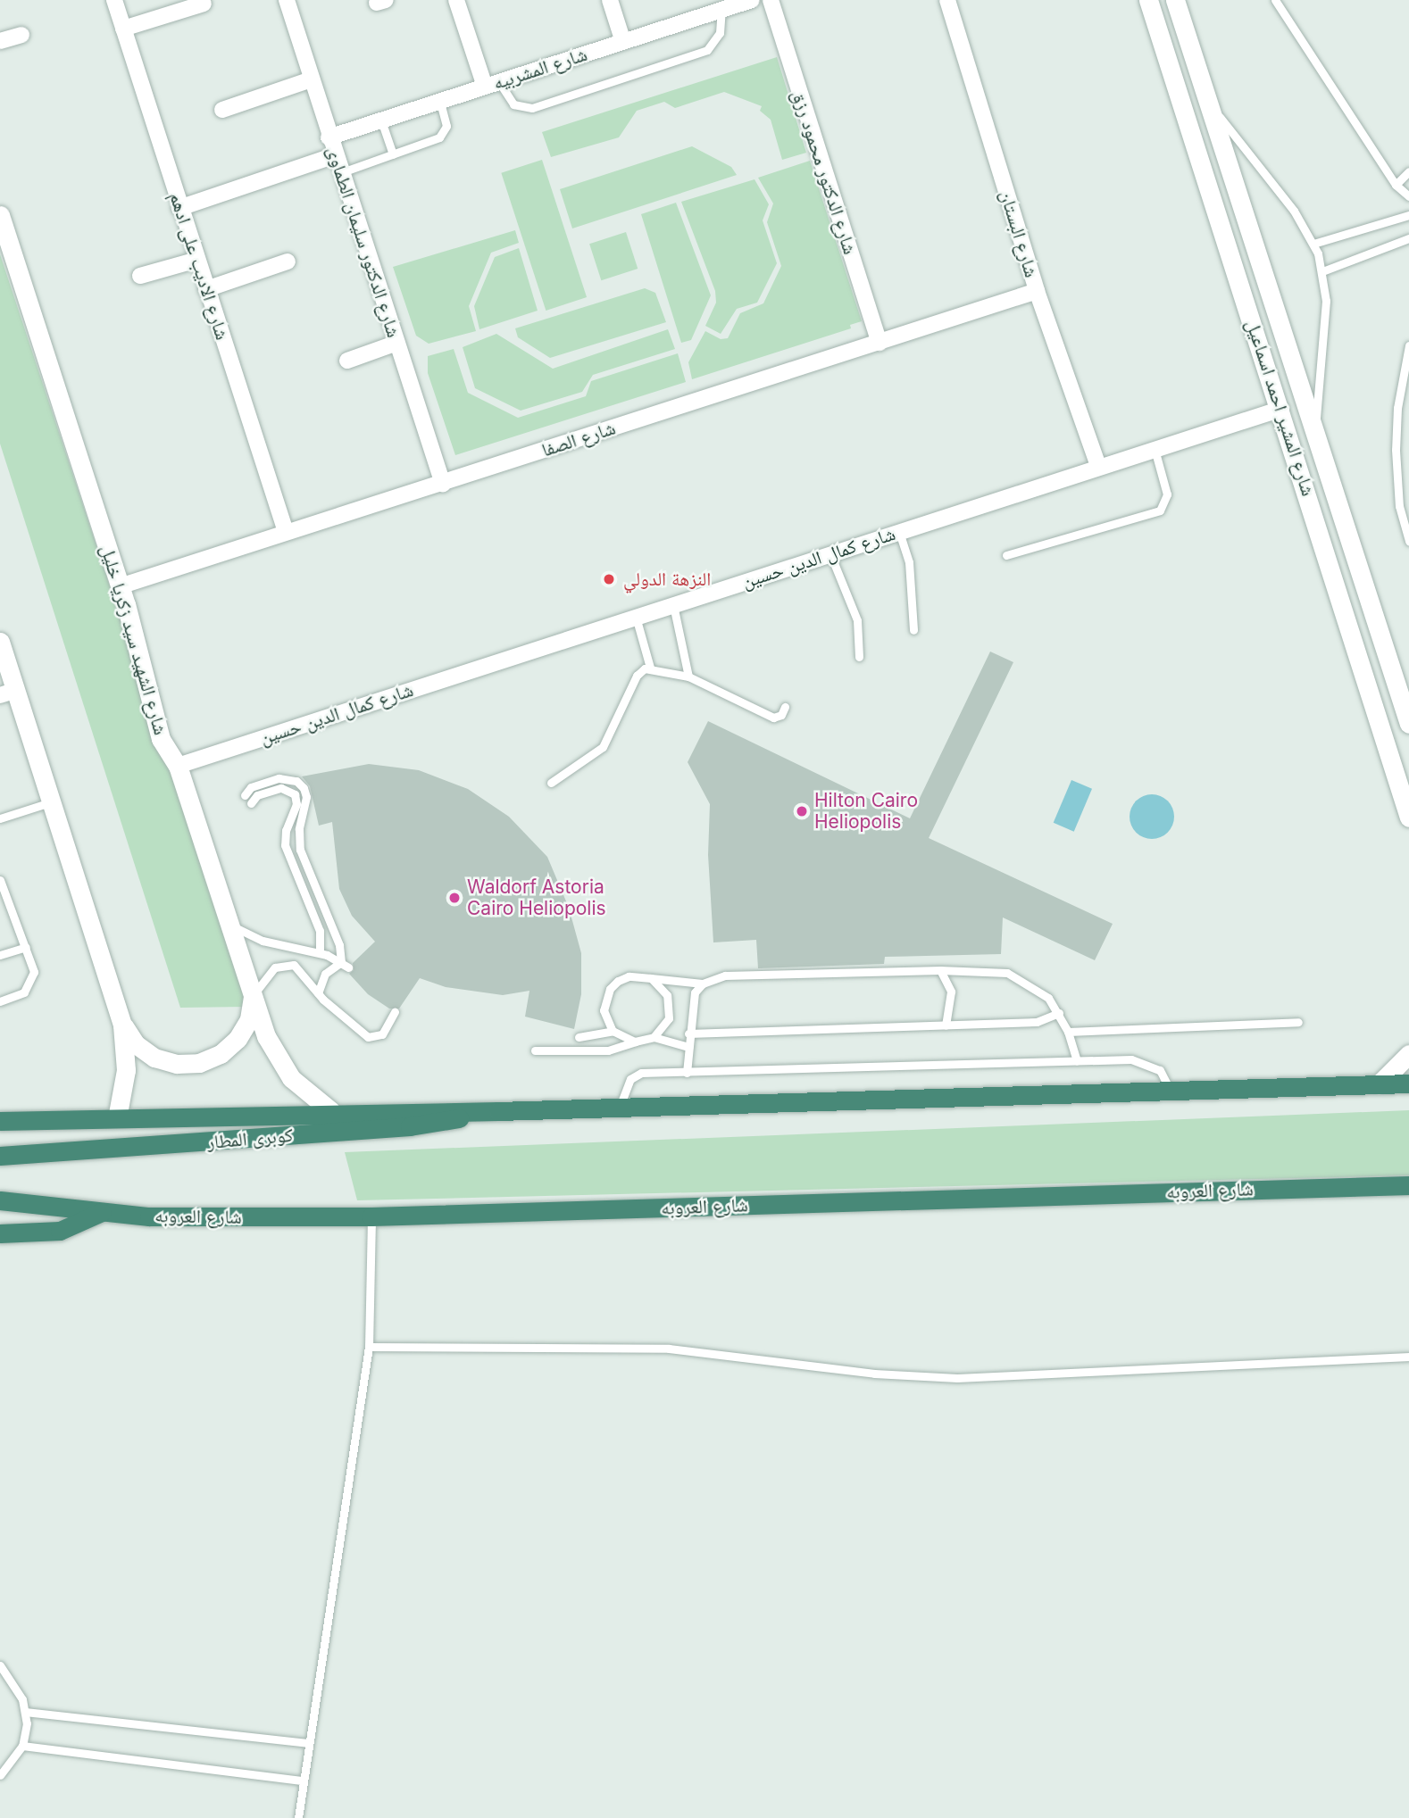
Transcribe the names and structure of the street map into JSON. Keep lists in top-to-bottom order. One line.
{"streets":{"highway":["كوبرى المطار","شارع العروبه"],"main road":["شارع المشير احمد اسماعيل","شارع الشهيد سيد زكريا خليل"],"street":["شارع المشربيه","شارع الدكتور محمود رزق","شارع البستان","شارع الدكتور سليمان الطماوى","شارع الاديب على ادهم","شارع الصفا","شارع كمال الدين حسين"]},"crossings":[["شارع المشربيه","شارع الدكتور سليمان الطماوى"],["شارع الدكتور محمود رزق","شارع الصفا"],["شارع البستان","شارع الصفا"],["شارع البستان","شارع كمال الدين حسين"],["شارع الدكتور سليمان الطماوى","شارع الصفا"],["شارع الاديب على ادهم","شارع الصفا"],["شارع المشير احمد اسماعيل","شارع كمال الدين حسين"],["شارع الصفا","شارع الشهيد سيد زكريا خليل"],["شارع كمال الدين حسين","شارع الشهيد سيد زكريا خليل"]],"places":["النزهة الدولي","Hilton Cairo Heliopolis","Waldorf Astoria Cairo Heliopolis"]}
